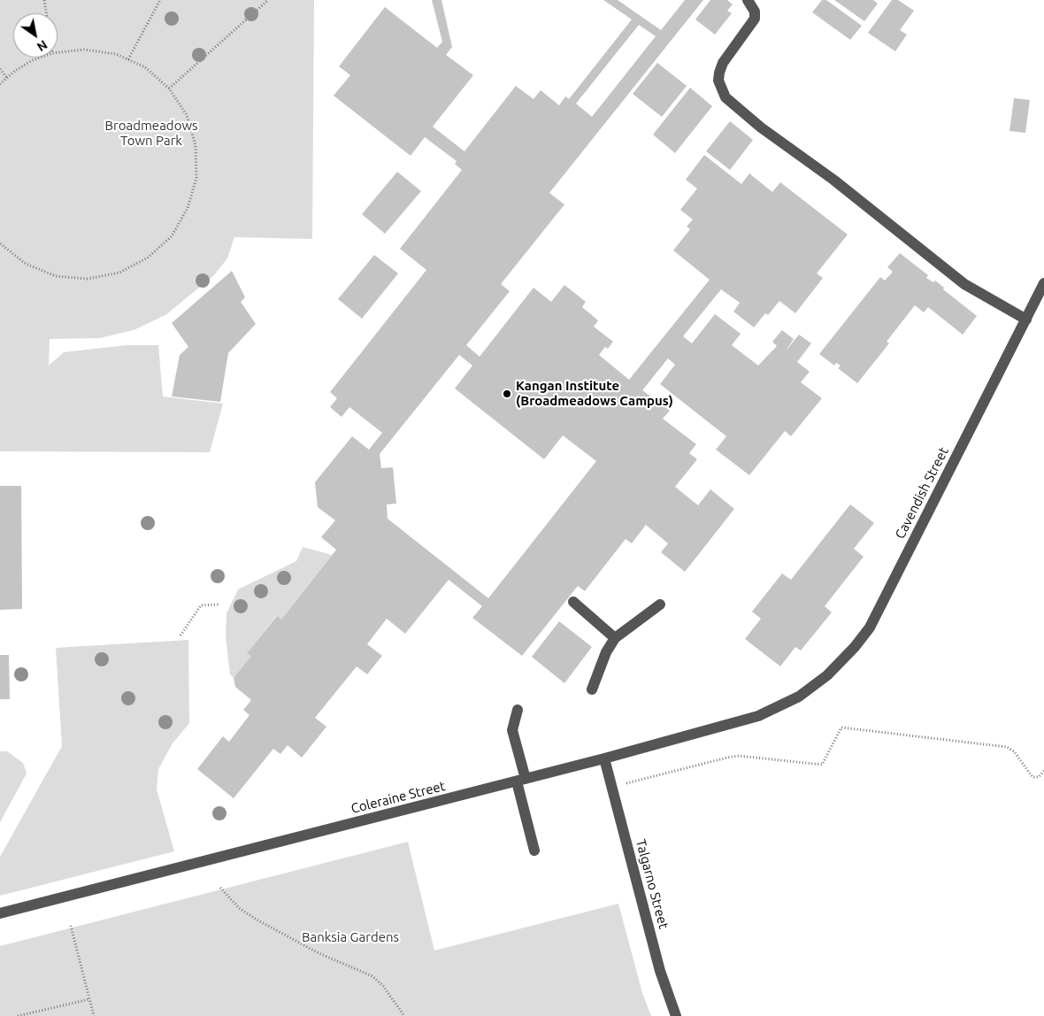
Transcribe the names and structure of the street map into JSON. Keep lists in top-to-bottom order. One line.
{"streets":{"street":["Cavendish Street","Coleraine Street","Talgarno Street"]},"crossings":[["Cavendish Street","Coleraine Street"],["Coleraine Street","Talgarno Street"]],"parks":["Broadmeadows Town Park","Banksia Gardens"],"places":["Kangan Institute (Broadmeadows Campus)"],"north":"bottom right"}
